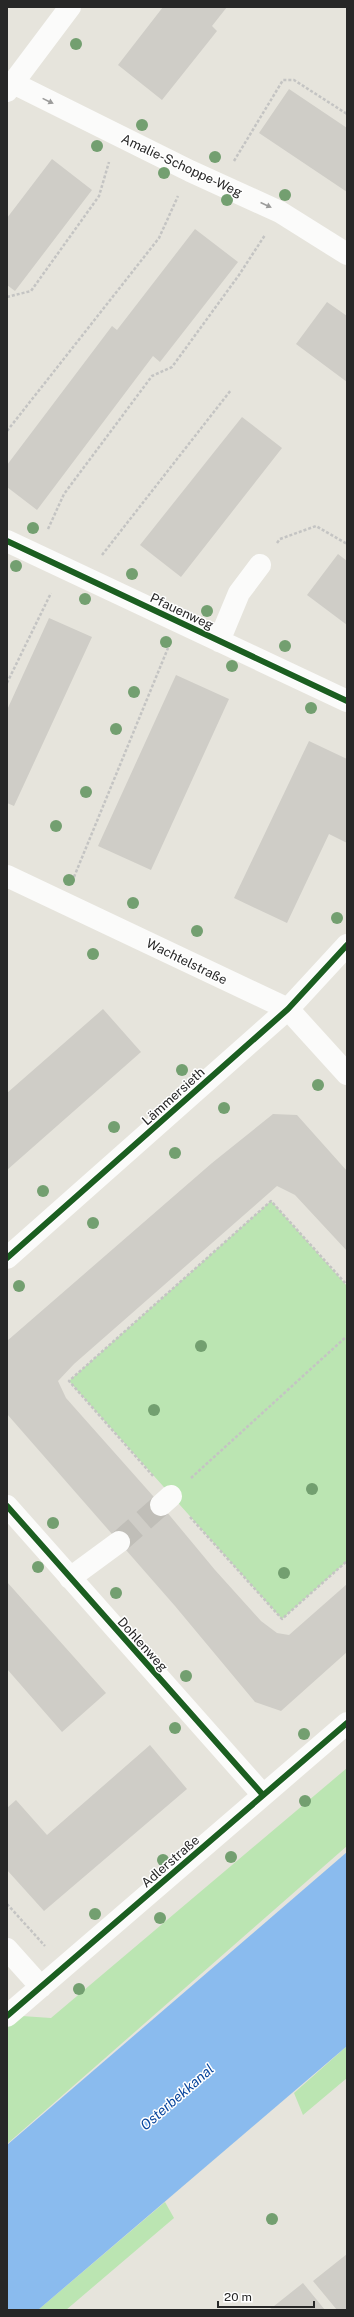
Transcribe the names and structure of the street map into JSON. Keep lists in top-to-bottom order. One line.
{"streets":{"street":["Amalie-Schoppe-Weg","Pfauenweg","Wachtelstraße","Lämmersieth","Dohlenweg","Adlerstraße"]},"crossings":[["Wachtelstraße","Lämmersieth"],["Dohlenweg","Adlerstraße"]],"one_way":["Amalie-Schoppe-Weg"],"water":["Osterbekkanal"],"scale_bar":"20 m"}
